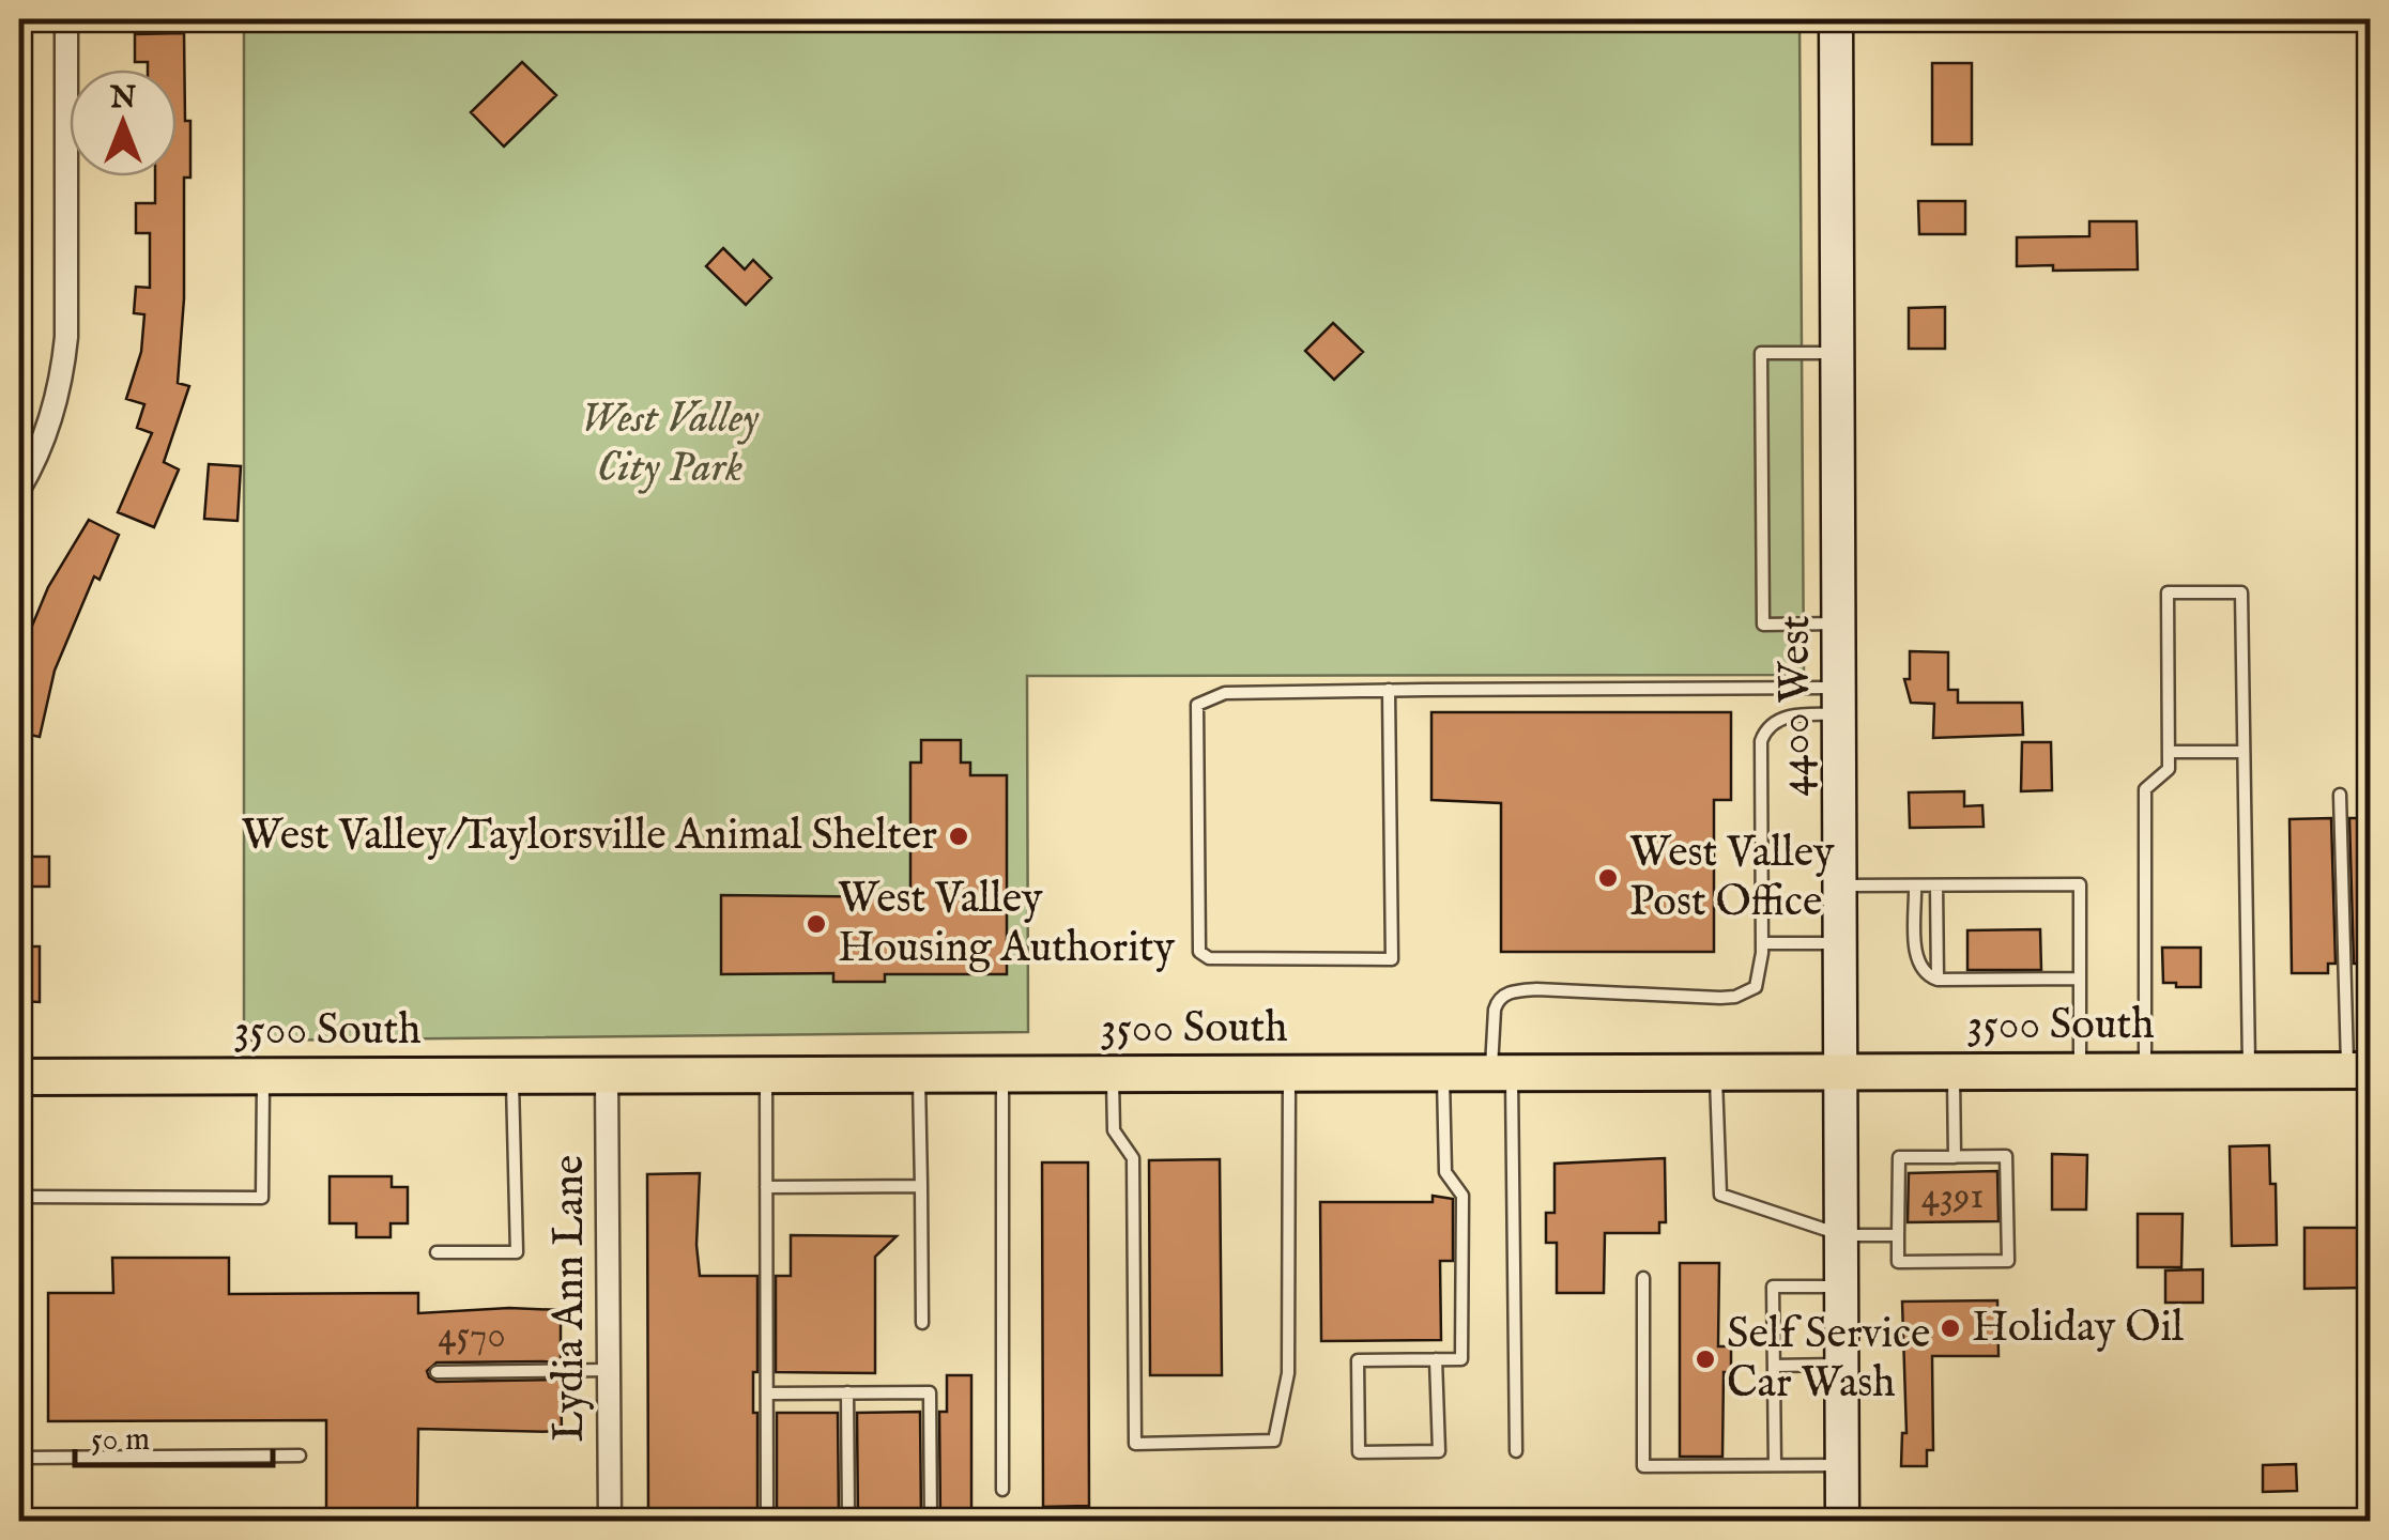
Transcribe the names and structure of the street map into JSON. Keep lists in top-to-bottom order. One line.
{"streets":{"main road":["3500 South"],"street":["4400 West","Lydia Ann Lane"]},"crossings":[["4400 West","3500 South"],["3500 South","Lydia Ann Lane"]],"parks":["West Valley City Park"],"places":["West Valley/Taylorsville Animal Shelter","West Valley Post Office","West Valley Housing Authority","Holiday Oil","Self Service Car Wash"],"house_numbers":["4391","4570"],"scale_bar":"50 m","north":"top"}
